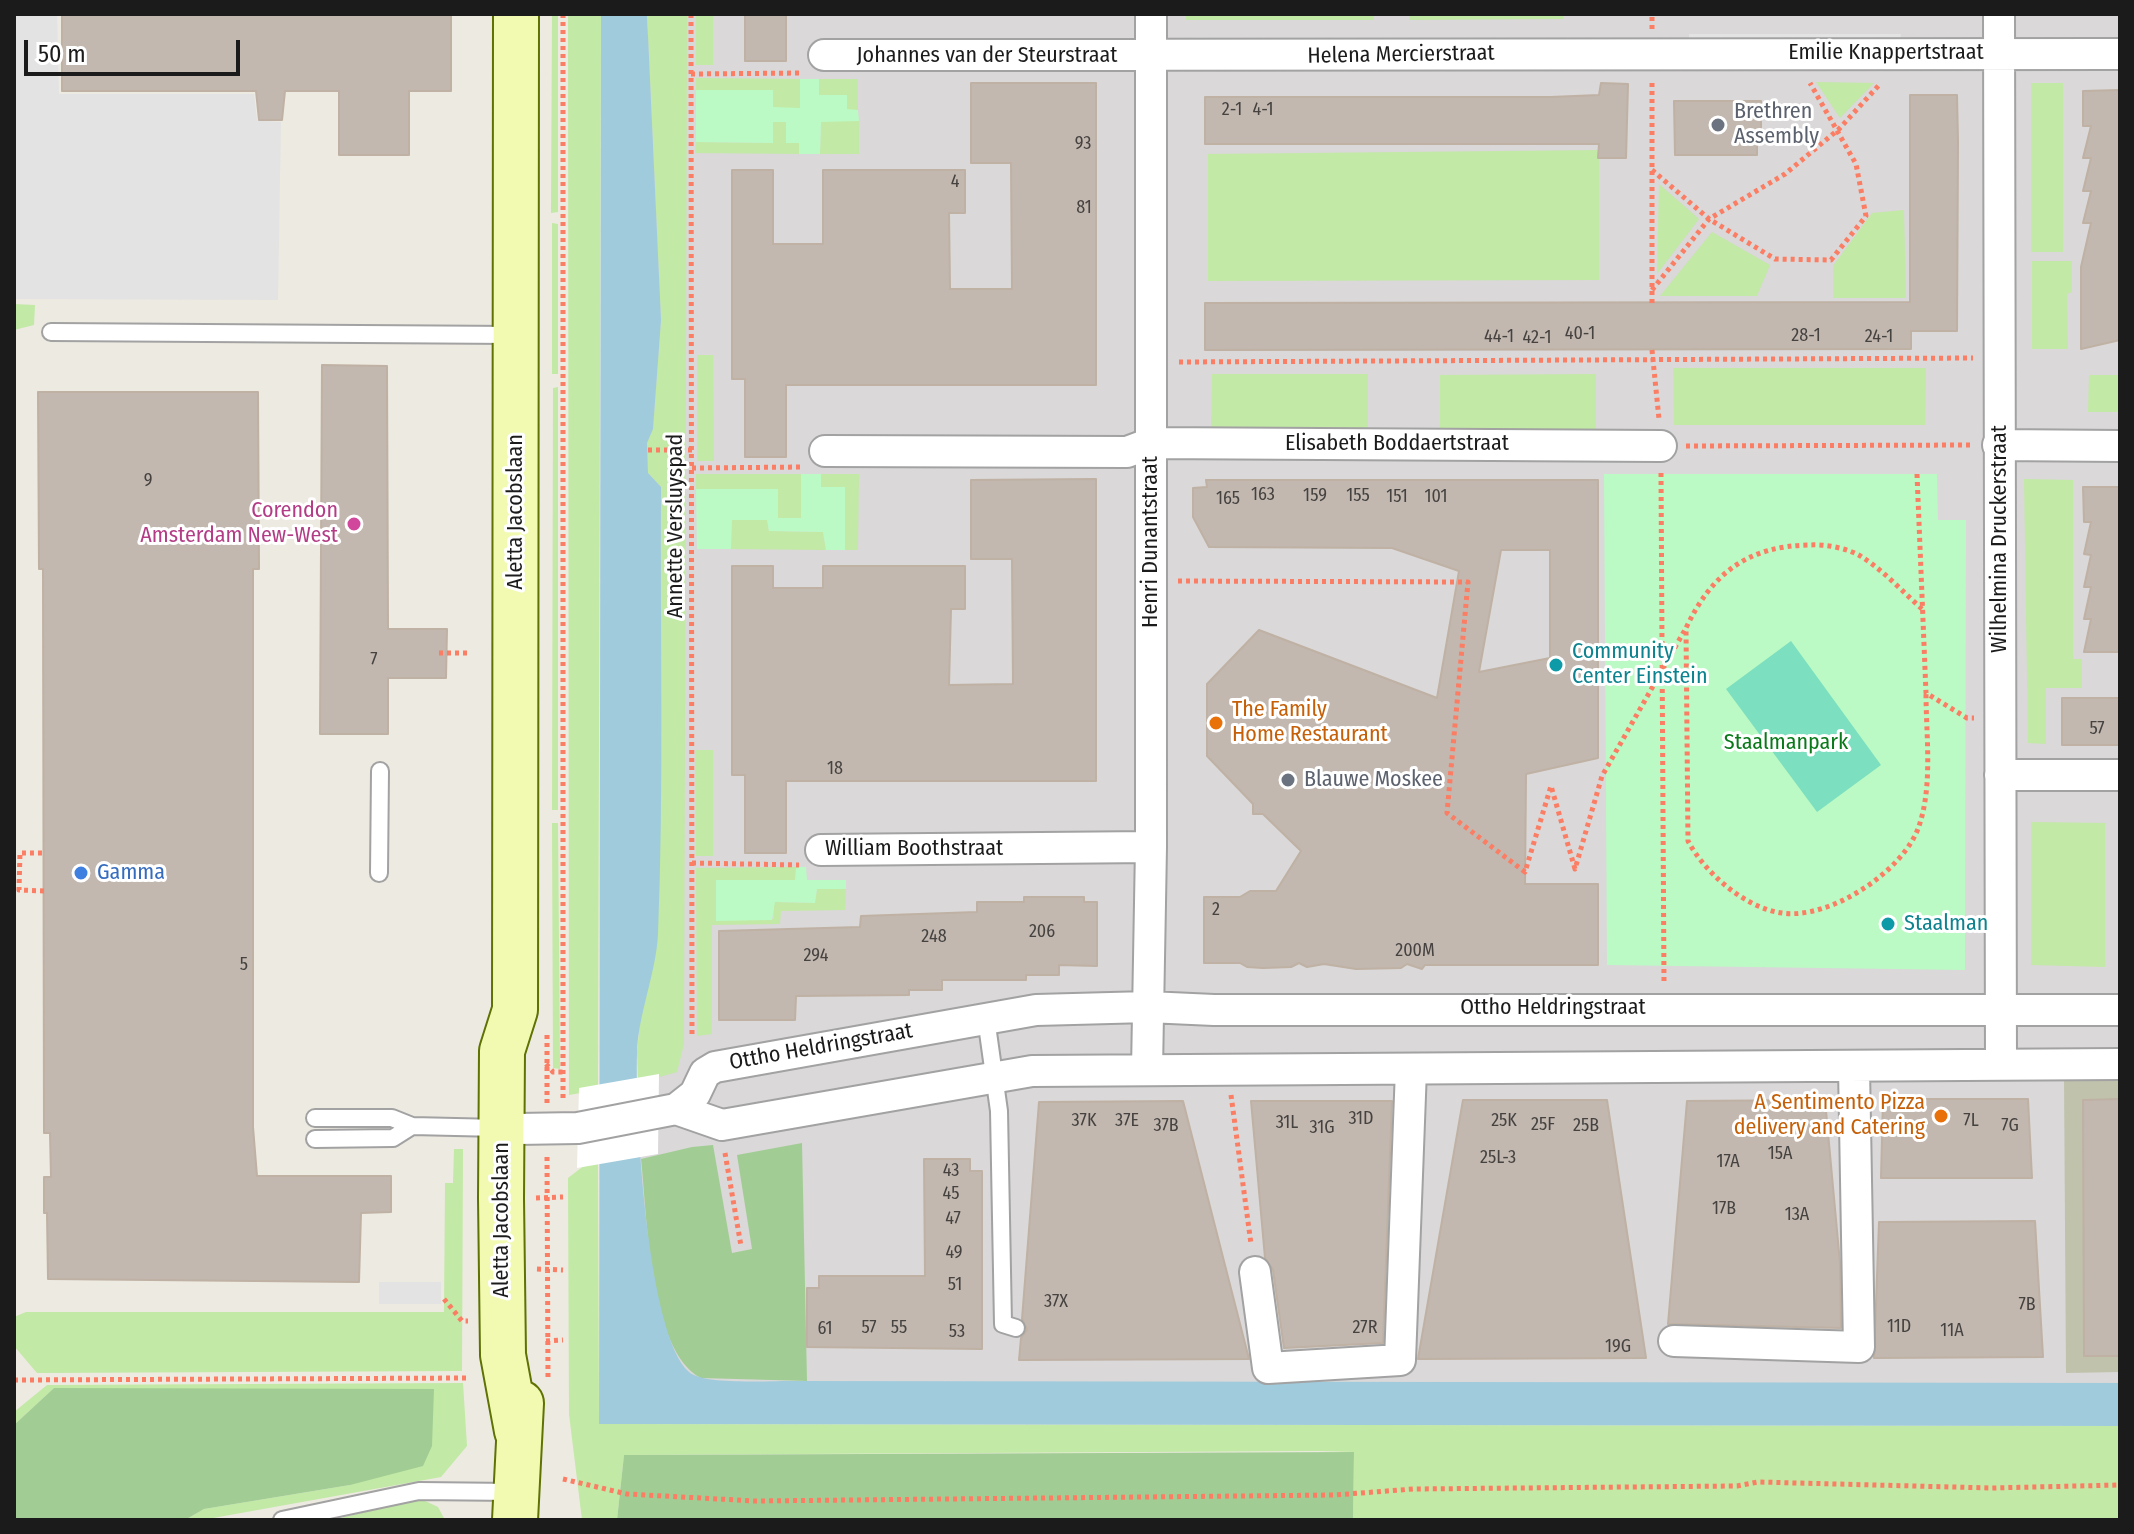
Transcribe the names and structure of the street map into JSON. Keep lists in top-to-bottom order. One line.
{"streets":{"street":["Emilie Knappertstraat","Helena Mercierstraat","Johannes van der Steurstraat","Elisabeth Boddaertstraat","Aletta Jacobslaan","Wilhelmina Druckerstraat","Henri Dunantstraat","William Boothstraat","Ottho Heldringstraat"],"path":["Annette Versluyspad"]},"crossings":[["Emilie Knappertstraat","Helena Mercierstraat"],["Emilie Knappertstraat","Wilhelmina Druckerstraat"],["Helena Mercierstraat","Johannes van der Steurstraat"],["Helena Mercierstraat","Henri Dunantstraat"],["Johannes van der Steurstraat","Henri Dunantstraat"],["Elisabeth Boddaertstraat","Henri Dunantstraat"],["Annette Versluyspad","William Boothstraat"],["Wilhelmina Druckerstraat","Ottho Heldringstraat"],["Henri Dunantstraat","William Boothstraat"],["Henri Dunantstraat","Ottho Heldringstraat"]],"parks":["Staalmanpark"],"places":["Brethren Assembly","Corendon Amsterdam New-West","Community Center Einstein","The Family Home Restaurant","Blauwe Moskee","Gamma","Staalman","A Sentimento Pizza delivery and Catering"],"house_numbers":["2-1","4-1","93","4","81","40-1","28-1","44-1","24-1","42-1","9","163","159","155","151","101","165","7","57","18","2","206","248","200M","294","5","31D","37K","37E","25K","7L","31L","25F","37B","25B","7G","31G","15A","25L-3","17A","43","45","17B","13A","47","49","51","37X","7B","11D","57","55","27R","61","11A","53","19G"],"scale_bar":"50 m"}
